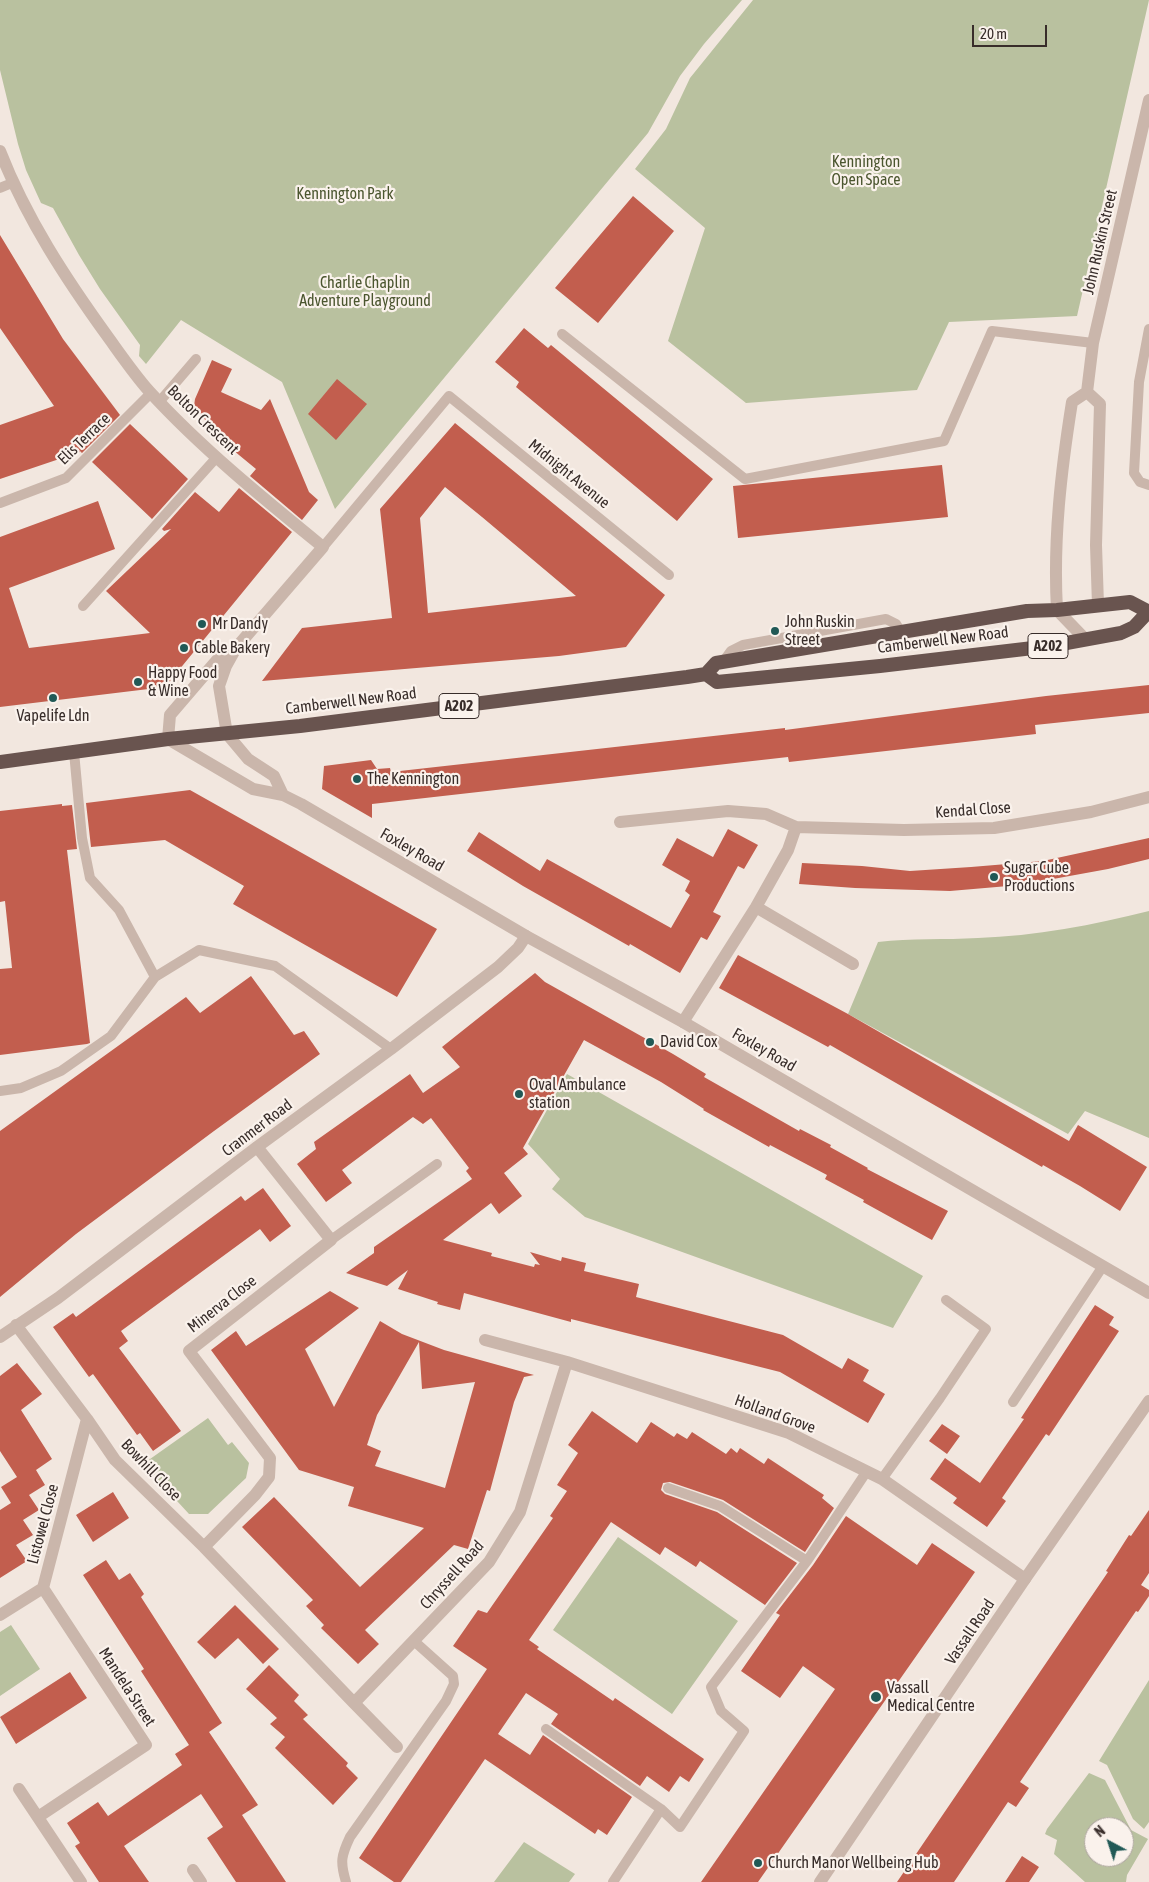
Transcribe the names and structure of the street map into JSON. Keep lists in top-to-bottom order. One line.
{"streets":{"highway":["Camberwell New Road","A202"],"street":["John Ruskin Street","Bolton Crescent","Kendal Close","Foxley Road","Cranmer Road","Minerva Close","Holland Grove","Bowhill Close","Listowel Close","Chryssell Road","Vassall Road","Mandela Street"],"lane":["Elis Terrace","Midnight Avenue"]},"crossings":[["Bolton Crescent","Elis Terrace"],["Bolton Crescent","Midnight Avenue"],["Camberwell New Road","Foxley Road"],["Foxley Road","Cranmer Road"],["Cranmer Road","Bowhill Close"],["Minerva Close","Bowhill Close"],["Holland Grove","Chryssell Road"],["Holland Grove","Vassall Road"],["Bowhill Close","Listowel Close"],["Bowhill Close","Chryssell Road"],["Listowel Close","Mandela Street"]],"parks":["Kennington Open Space","Kennington Park","Charlie Chaplin Adventure Playground"],"places":["Mr Dandy","John Ruskin Street","Cable Bakery","Happy Food & Wine","Vapelife Ldn","The Kennington","Sugar Cube Productions","David Cox","Oval Ambulance station","Vassall Medical Centre","Church Manor Wellbeing Hub"],"scale_bar":"20 m","north":"top left"}
